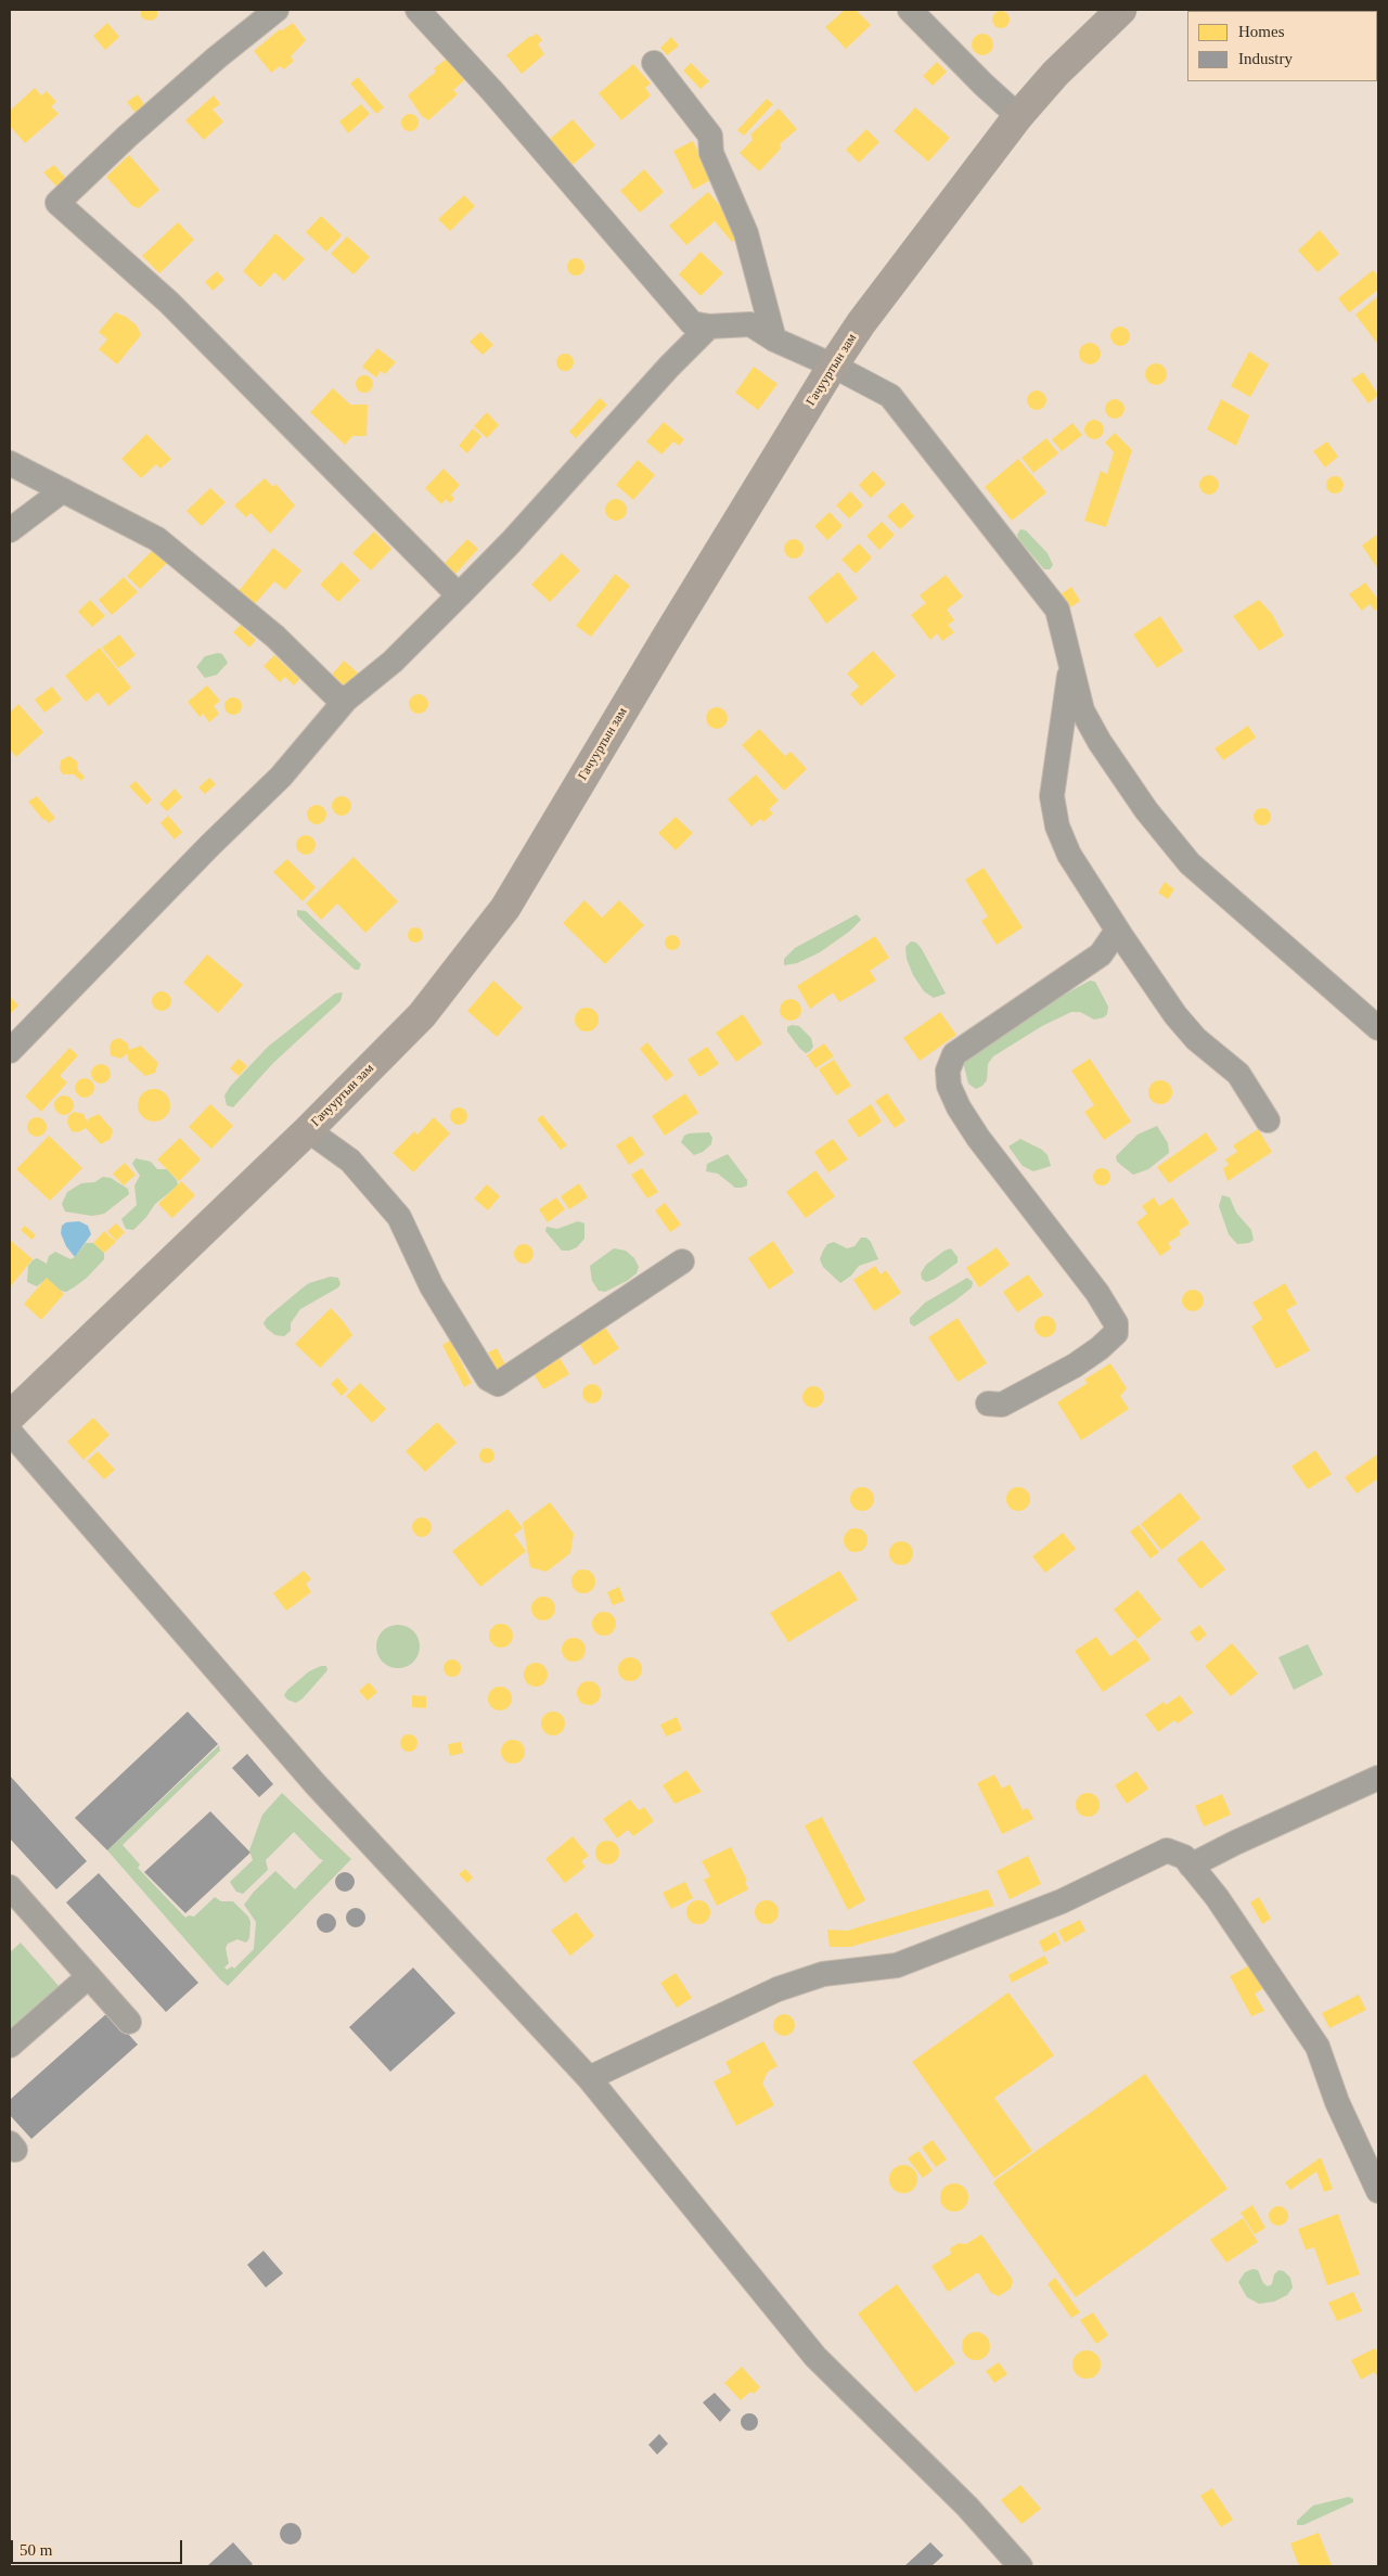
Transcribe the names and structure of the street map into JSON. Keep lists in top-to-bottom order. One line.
{"streets":{"main road":["Гачууртын зам"]},"legend":["Homes","Industry"],"scale_bar":"50 m"}
